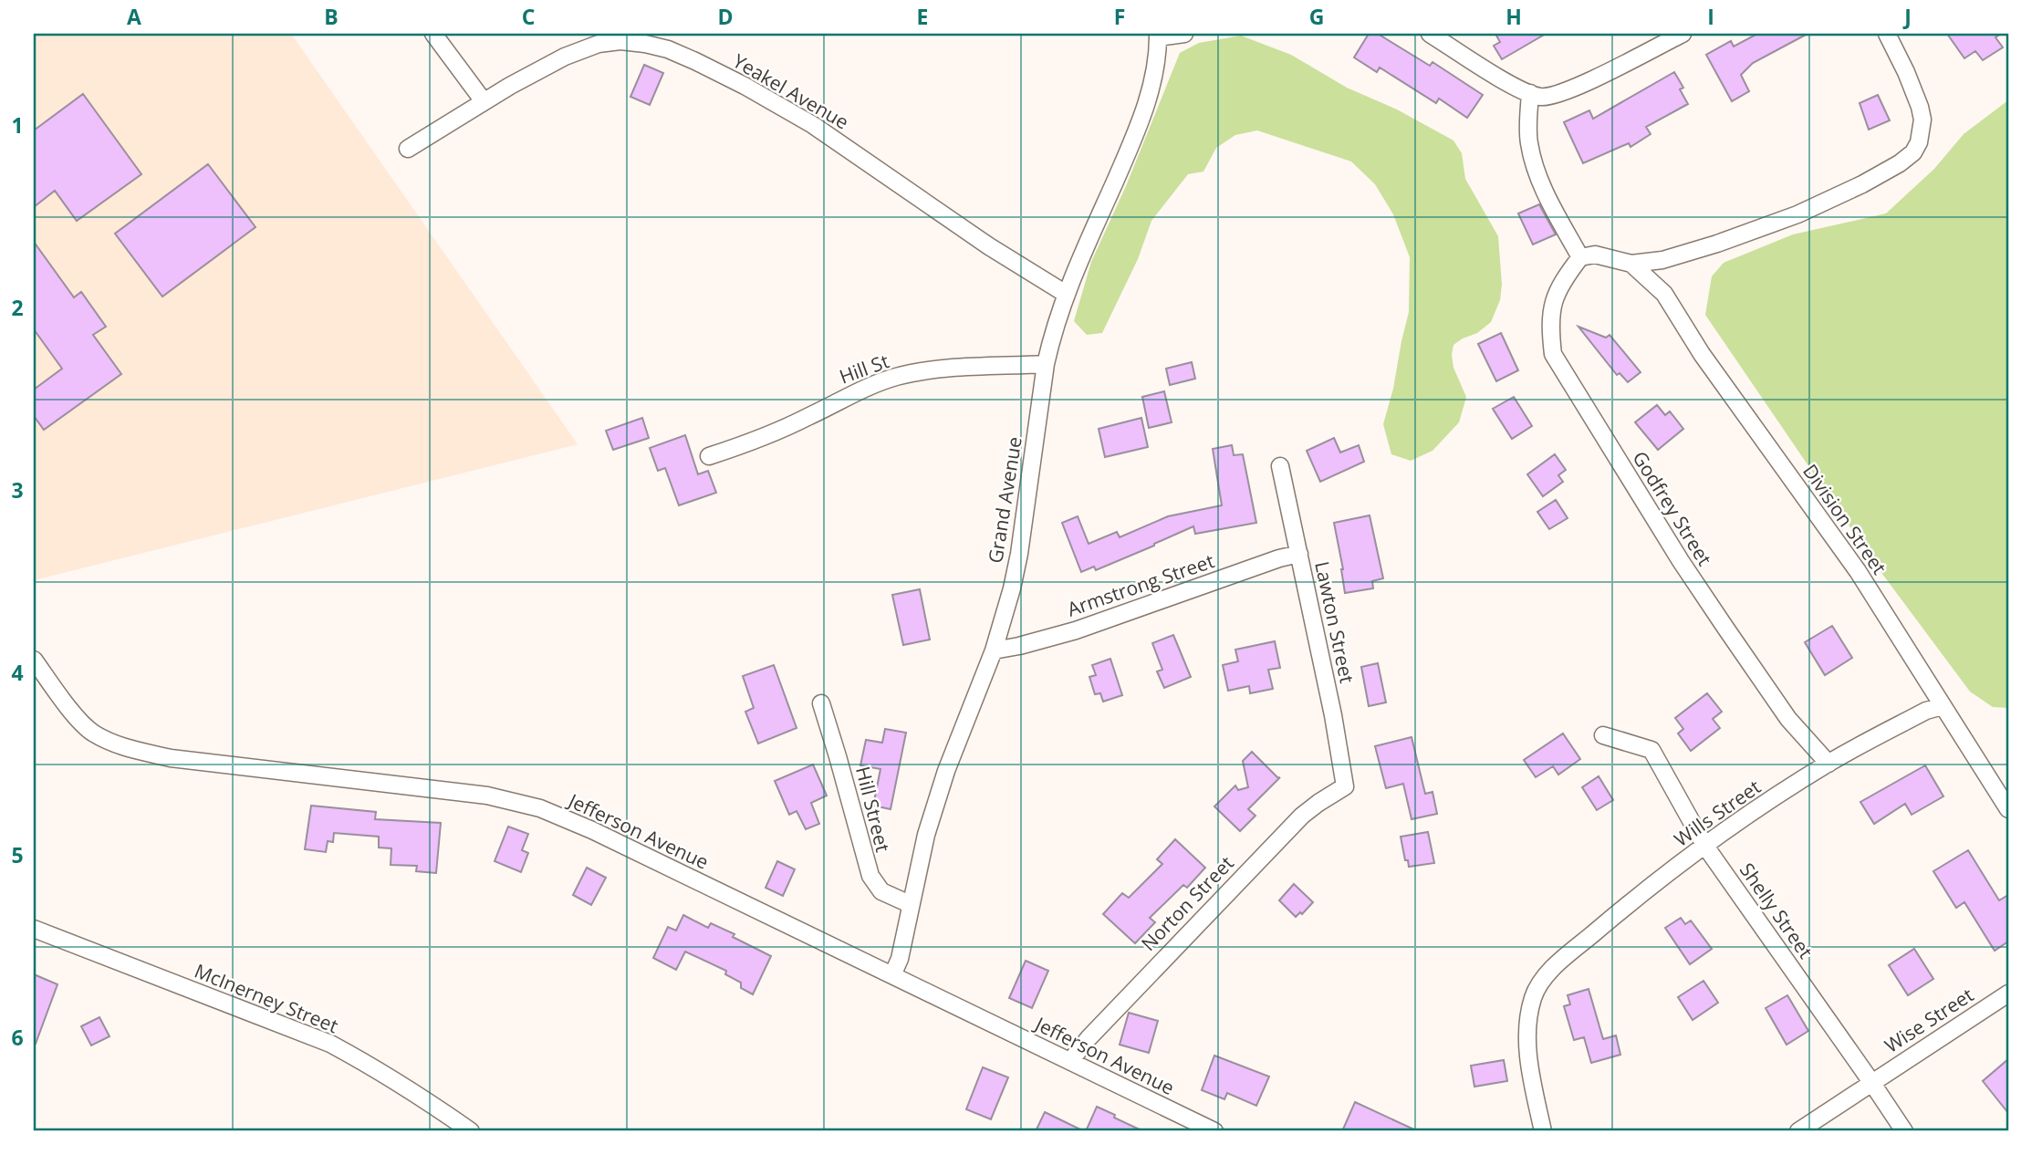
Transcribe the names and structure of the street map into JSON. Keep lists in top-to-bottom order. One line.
{"streets":{"street":["Yeakel Avenue","Hill St","Grand Avenue","Godfrey Street","Division Street","Armstrong Street","Lawton Street","Hill Street","Wills Street","Jefferson Avenue","Norton Street","Shelly Street","McInerney Street","Wise Street"]},"crossings":[["Yeakel Avenue","Grand Avenue"],["Hill St","Grand Avenue"],["Grand Avenue","Armstrong Street"],["Grand Avenue","Hill Street"],["Grand Avenue","Jefferson Avenue"],["Godfrey Street","Wills Street"],["Division Street","Wills Street"],["Armstrong Street","Lawton Street"],["Lawton Street","Norton Street"],["Wills Street","Shelly Street"],["Jefferson Avenue","Norton Street"],["Shelly Street","Wise Street"]],"grid":{"columns":["A","B","C","D","E","F","G","H","I","J"],"rows":["1","2","3","4","5","6"]}}
